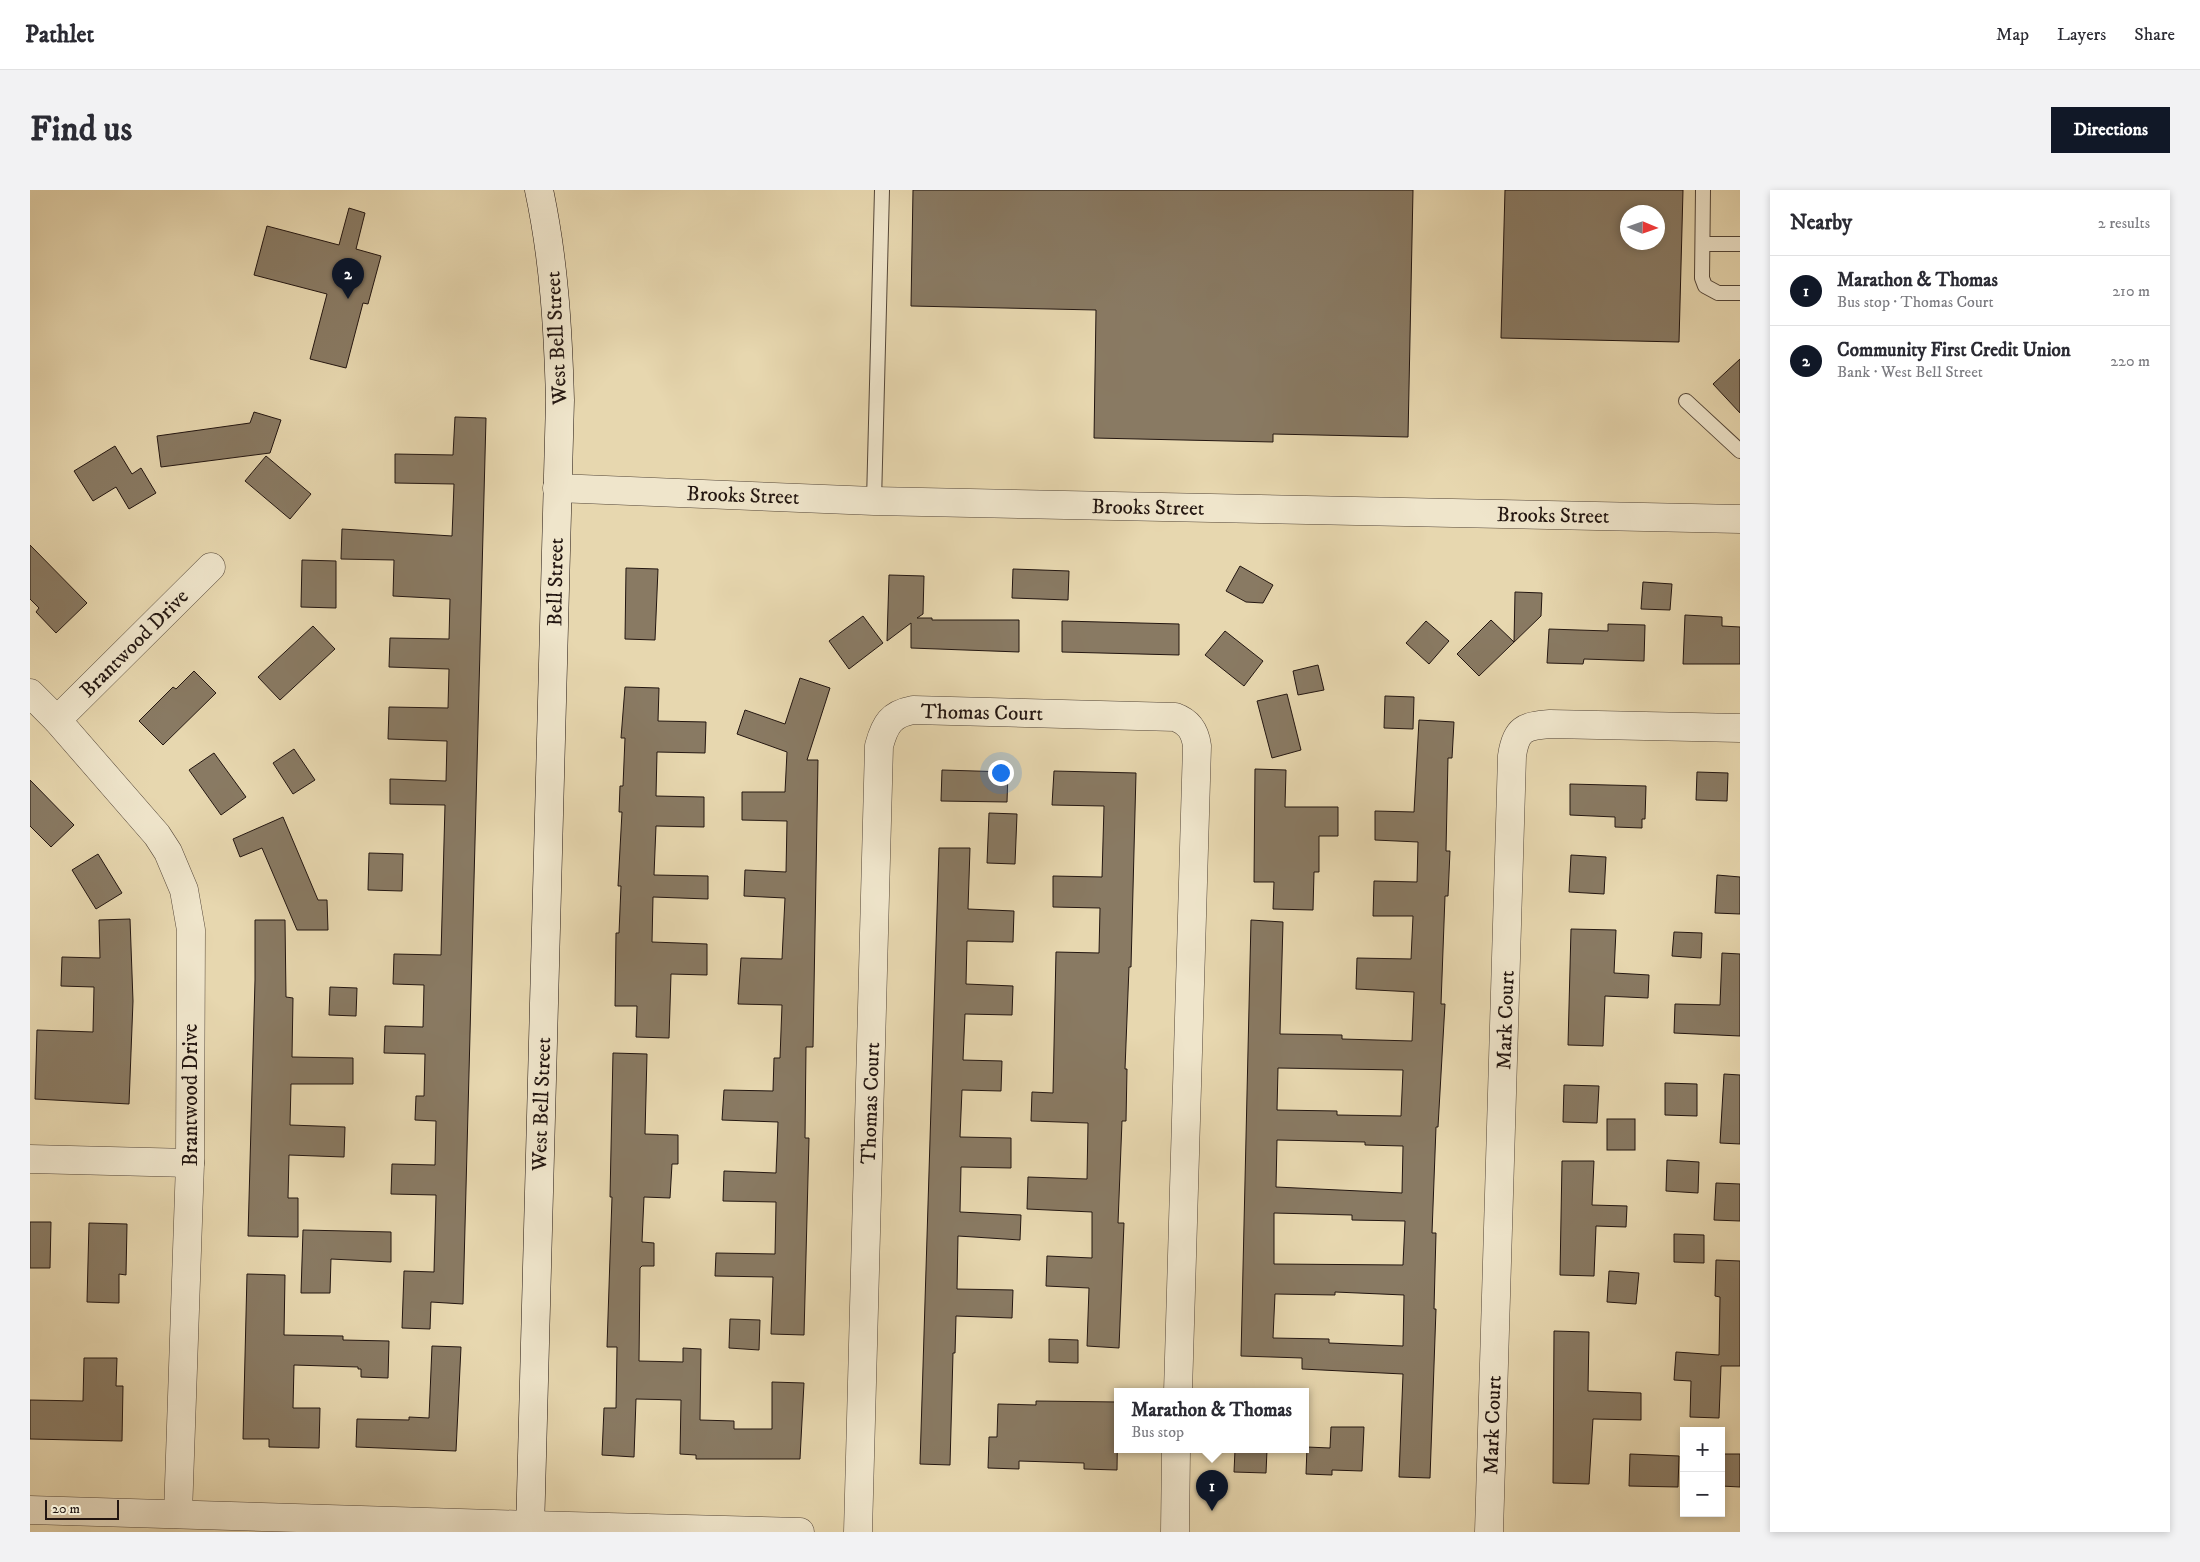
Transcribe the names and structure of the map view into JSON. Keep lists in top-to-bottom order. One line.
{"streets":{"street":["West Bell Street","Brooks Street","Bell Street","Brantwood Drive","Thomas Court","Mark Court"]},"crossings":[["West Bell Street","Brooks Street"],["West Bell Street","Bell Street"],["Brooks Street","Bell Street"]],"scale_bar":"20 m","north":"right","page":{"header":"Pathlet","nav":["Map","Layers","Share"],"buttons":"Directions","title":"Find us","heading":["Nearby","2 results"],"list":[{"mark":"1","name":"Marathon & Thomas","note":"Bus stop · Thomas Court","value":"210 m"},{"mark":"2","name":"Community First Credit Union","note":"Bank · West Bell Street","value":"220 m"}],"pins":["2","1"],"popup":["Marathon & Thomas","Bus stop"],"map_buttons":["+","−"],"scale":"20 m"}}
